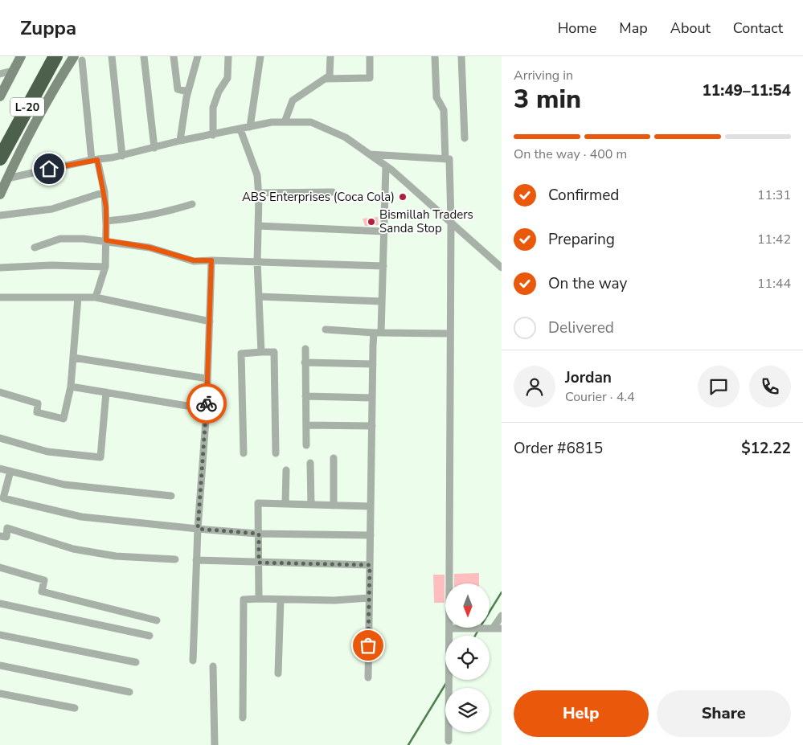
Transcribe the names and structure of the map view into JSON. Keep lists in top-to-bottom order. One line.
{"streets":{"highway":["L-20"]},"places":["ABS Enterprises (Coca Cola)","Bismillah Traders Sanda Stop"],"north":"bottom","page":{"header":"Zuppa","nav":["Home","Map","About","Contact"],"heading":["3 min","Arriving in","11:49–11:54"],"panel":["Jordan","Courier · 4.4","Order #6815","$12.22"],"bar":"On the way · 400 m","list":[["Confirmed","11:31"],["Preparing","11:42"],["On the way","11:44"],"Delivered"],"buttons":["Help","Share"]}}
